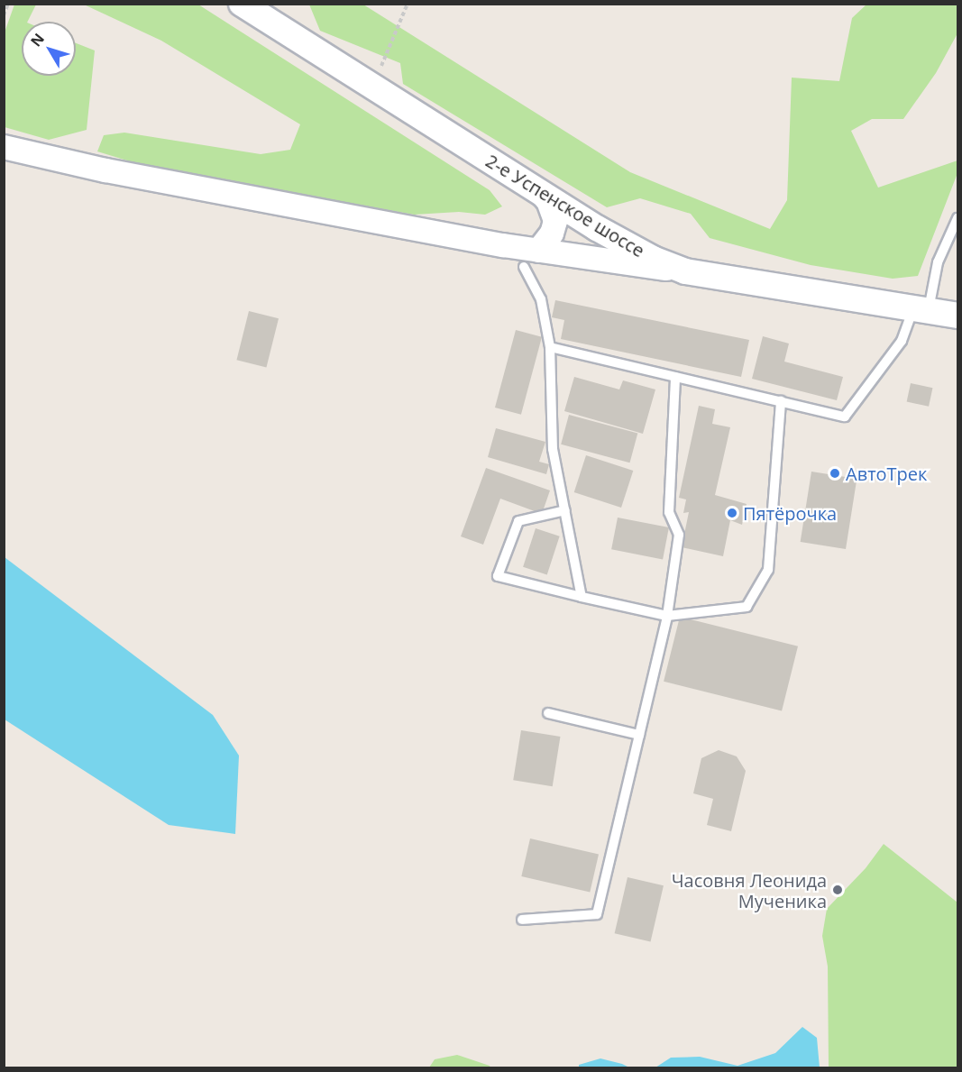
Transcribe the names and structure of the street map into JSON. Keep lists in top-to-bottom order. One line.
{"streets":{"main road":["2-е Успенское шоссе"]},"places":["АвтоТрек","Пятёрочка","Часовня Леонида Мученика"],"north":"top left"}
